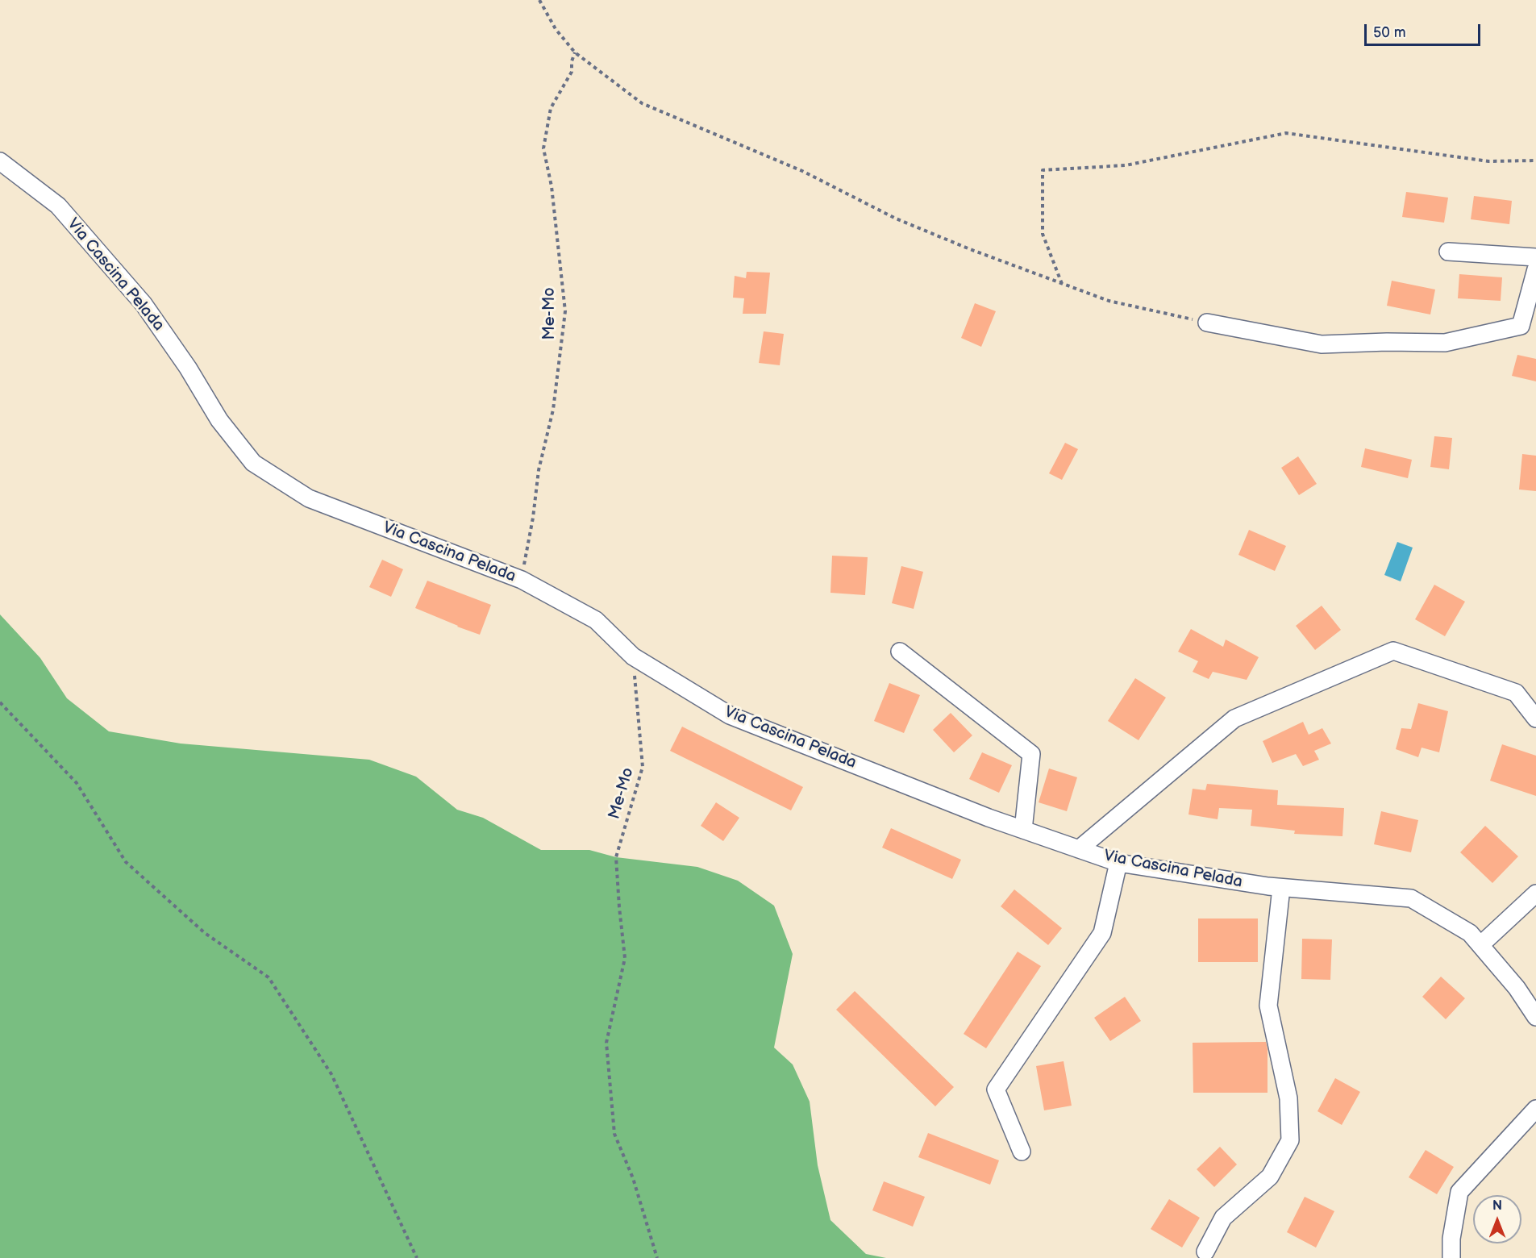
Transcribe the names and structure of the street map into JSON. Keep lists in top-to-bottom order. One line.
{"streets":{"street":["Via Cascina Pelada"],"path":["Me-Mo"]},"crossings":[["Via Cascina Pelada","Me-Mo"]],"scale_bar":"50 m","north":"top"}
